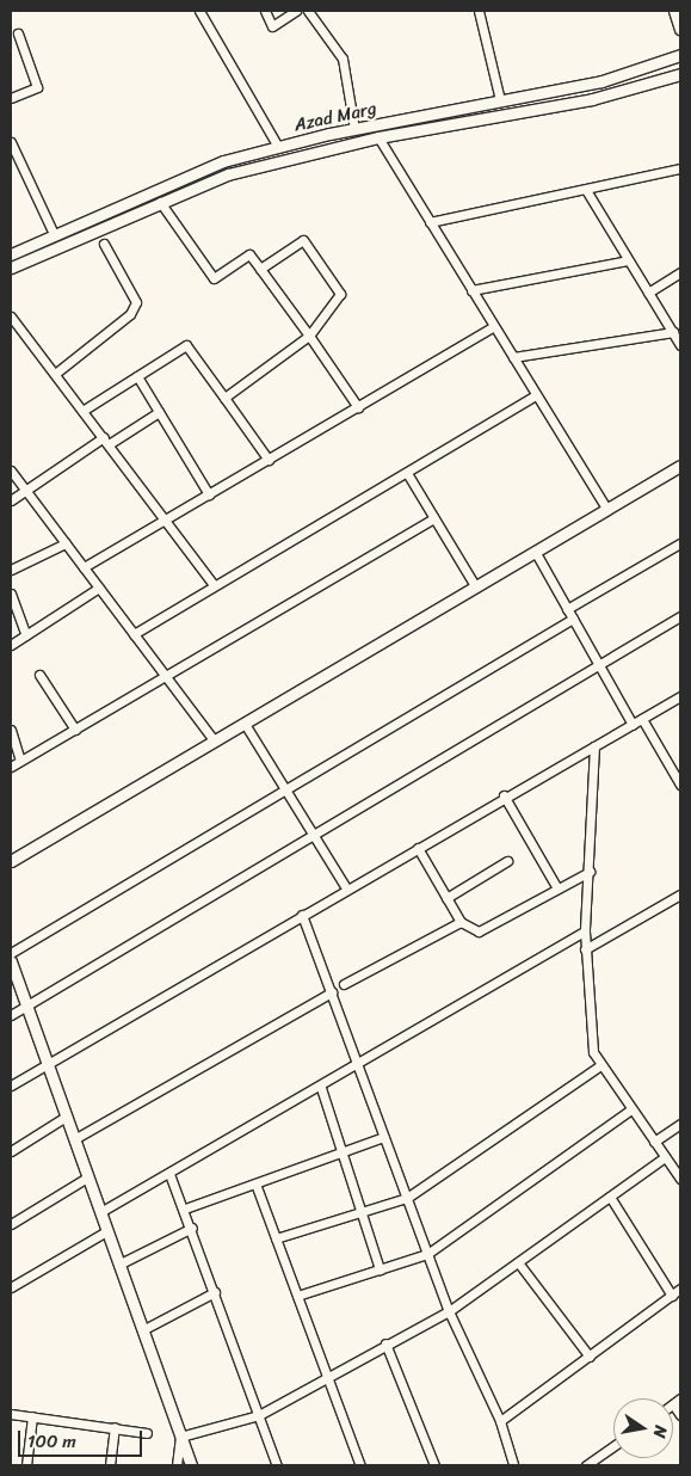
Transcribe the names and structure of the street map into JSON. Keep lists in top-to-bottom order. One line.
{"streets":{"street":["Azad Marg"]},"scale_bar":"100 m","north":"right"}
